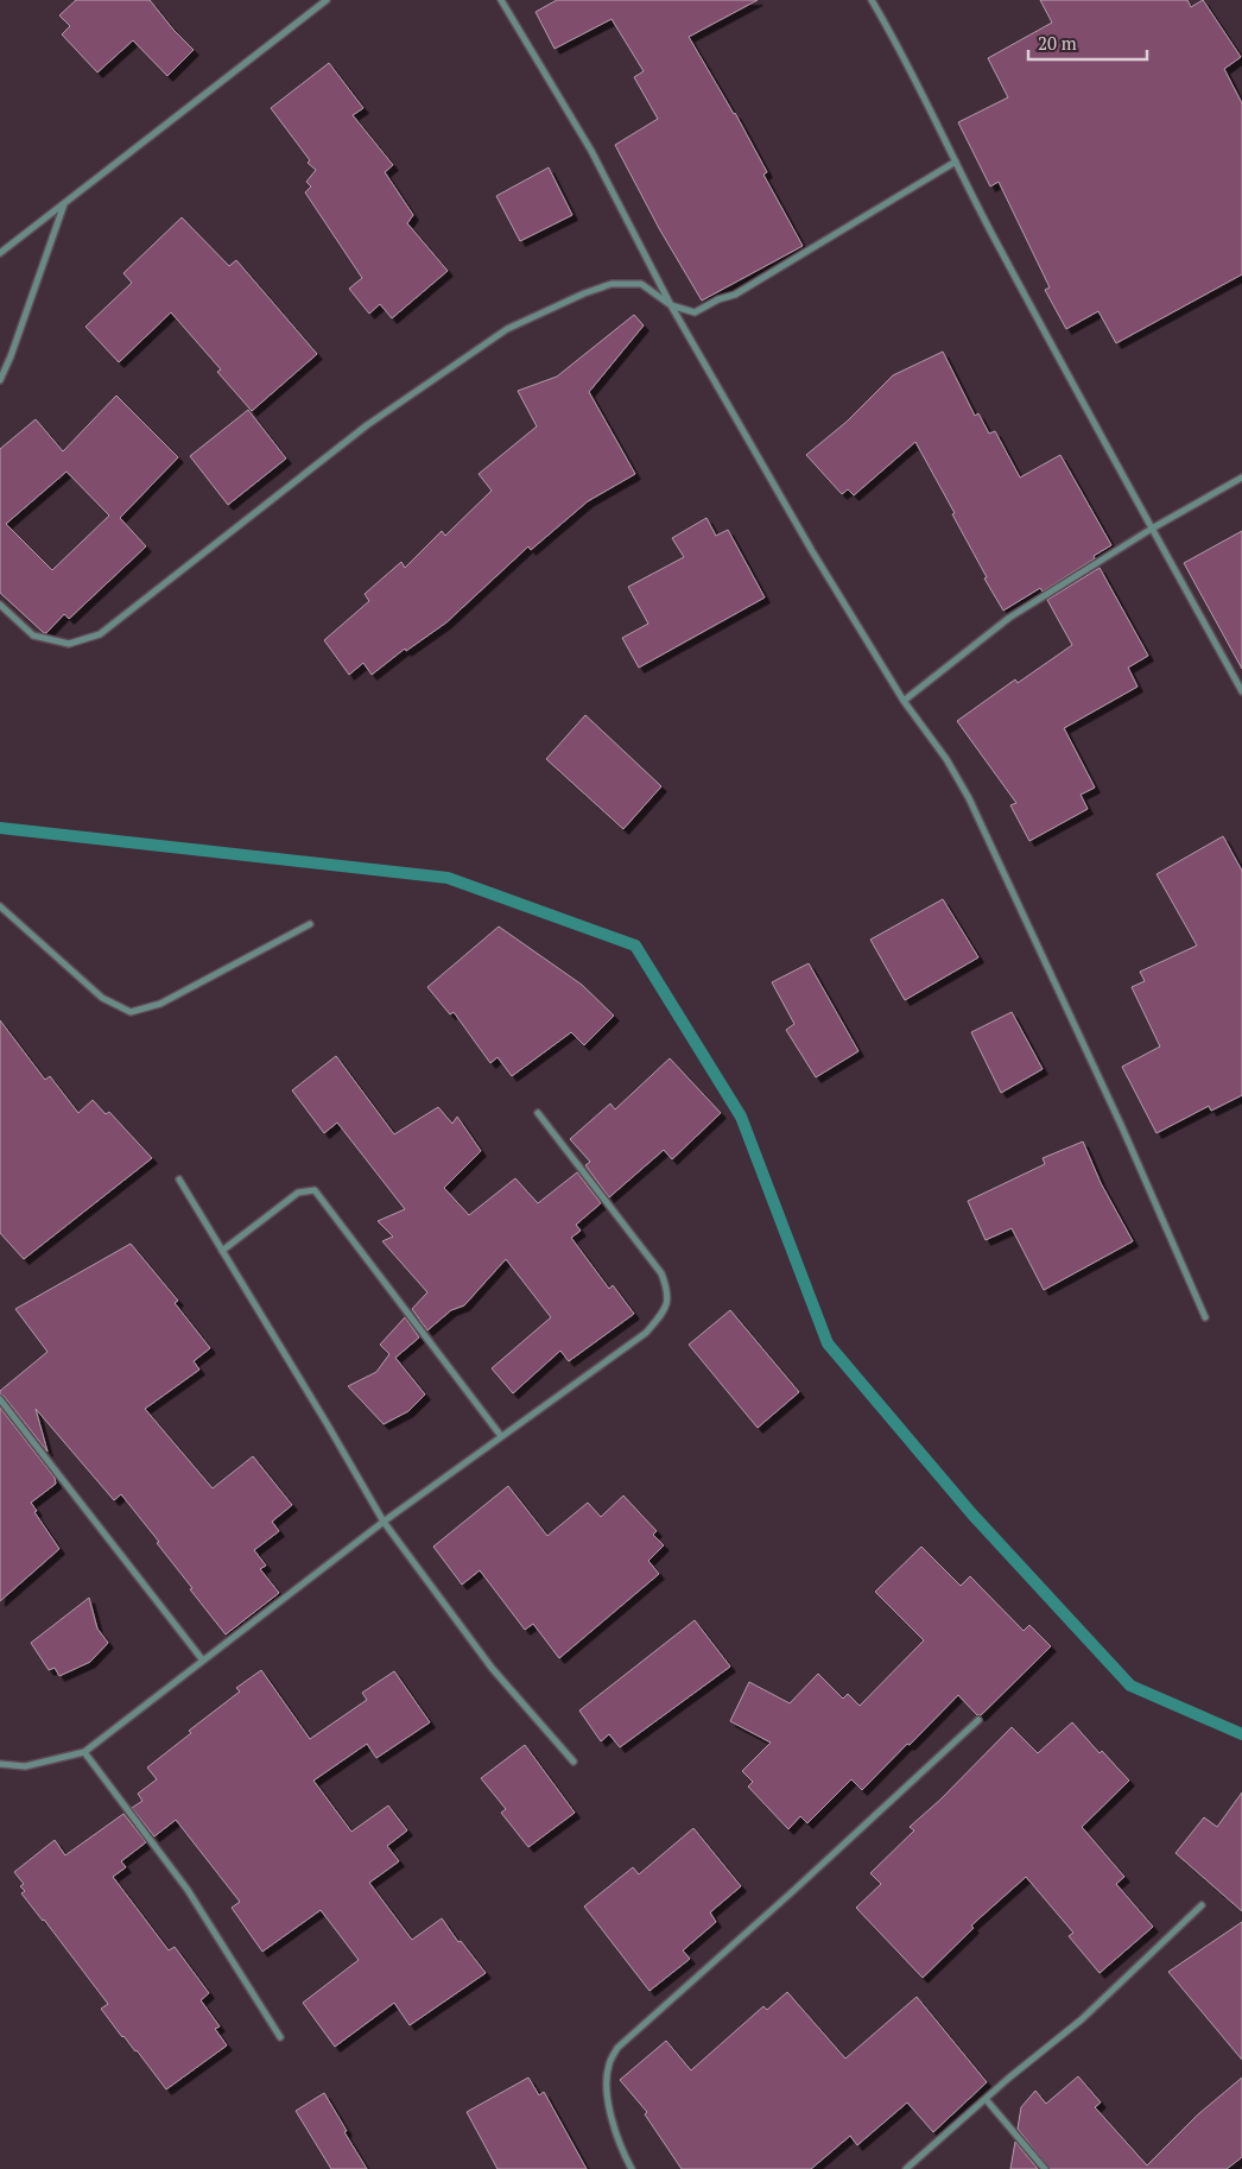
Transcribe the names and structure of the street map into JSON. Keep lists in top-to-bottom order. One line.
{"scale_bar":"20 m"}
